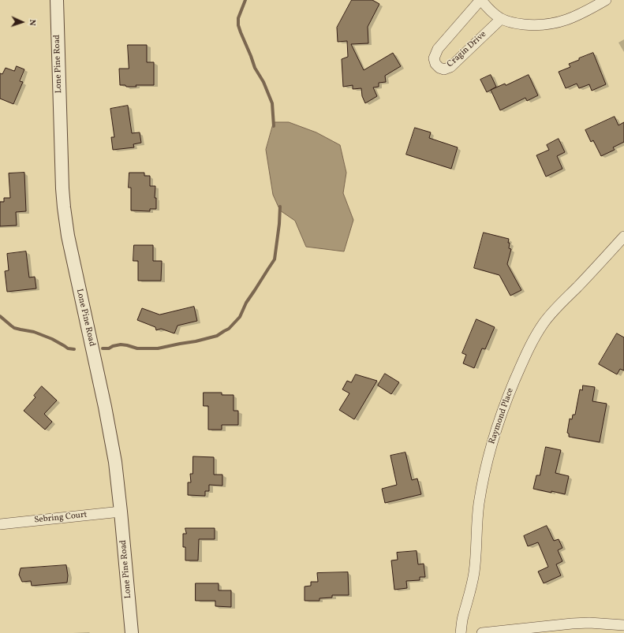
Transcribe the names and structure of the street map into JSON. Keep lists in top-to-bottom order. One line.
{"streets":{"street":["Cragin Drive","Lone Pine Road","Raymond Place","Sebring Court"]},"crossings":[["Lone Pine Road","Sebring Court"]],"north":"right"}
